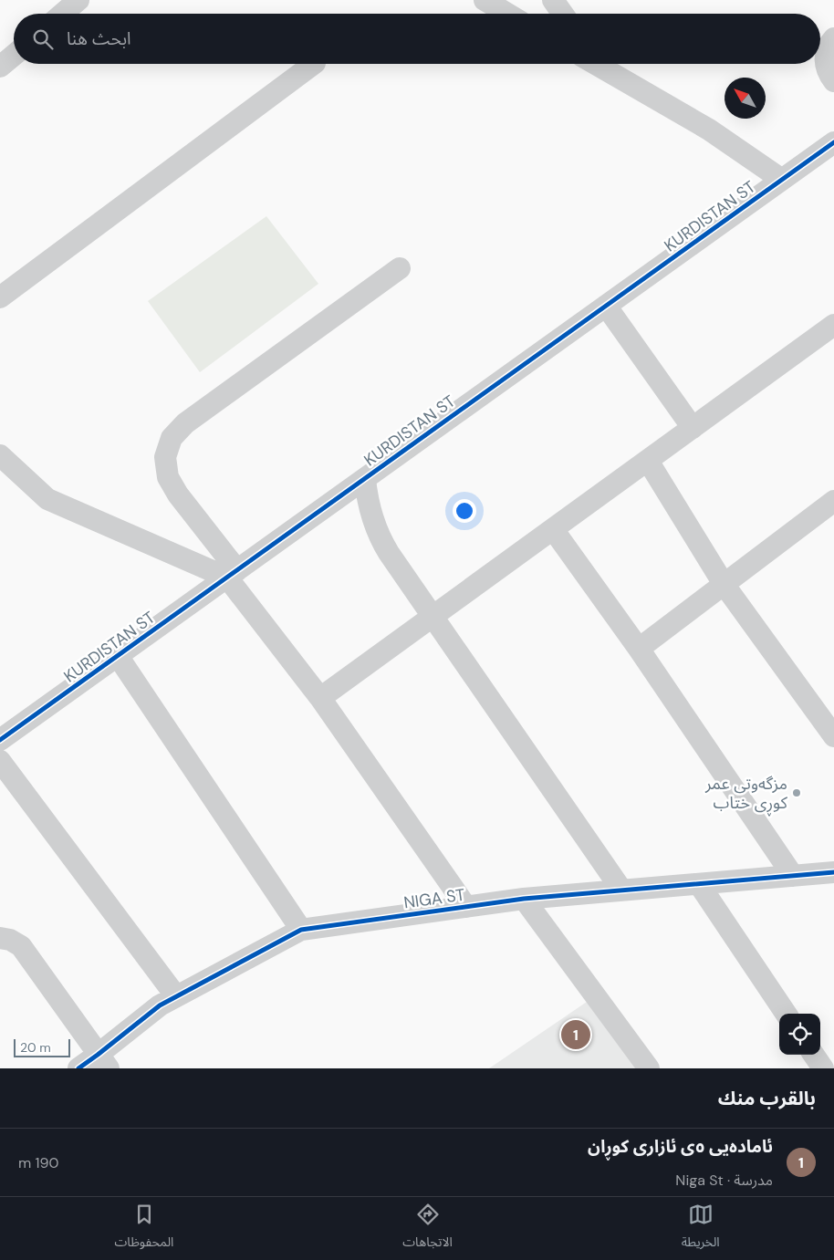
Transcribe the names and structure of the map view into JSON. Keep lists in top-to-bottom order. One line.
{"streets":{"street":["KURDISTAN ST","NIGA ST"]},"places":["مزگەوتی عمر کوڕی ختاب"],"scale_bar":"20 m","north":"top left","page":{"search":"ابحث هنا","pins":"1","scale":"20 m","heading":"بالقرب منك","list":[{"mark":"1","name":"ئامادەیی ٥ی ئازاری کوڕان","note":"مدرسة · Niga St","value":"190 m"}],"nav":["الخريطة","الاتجاهات","المحفوظات"]}}
